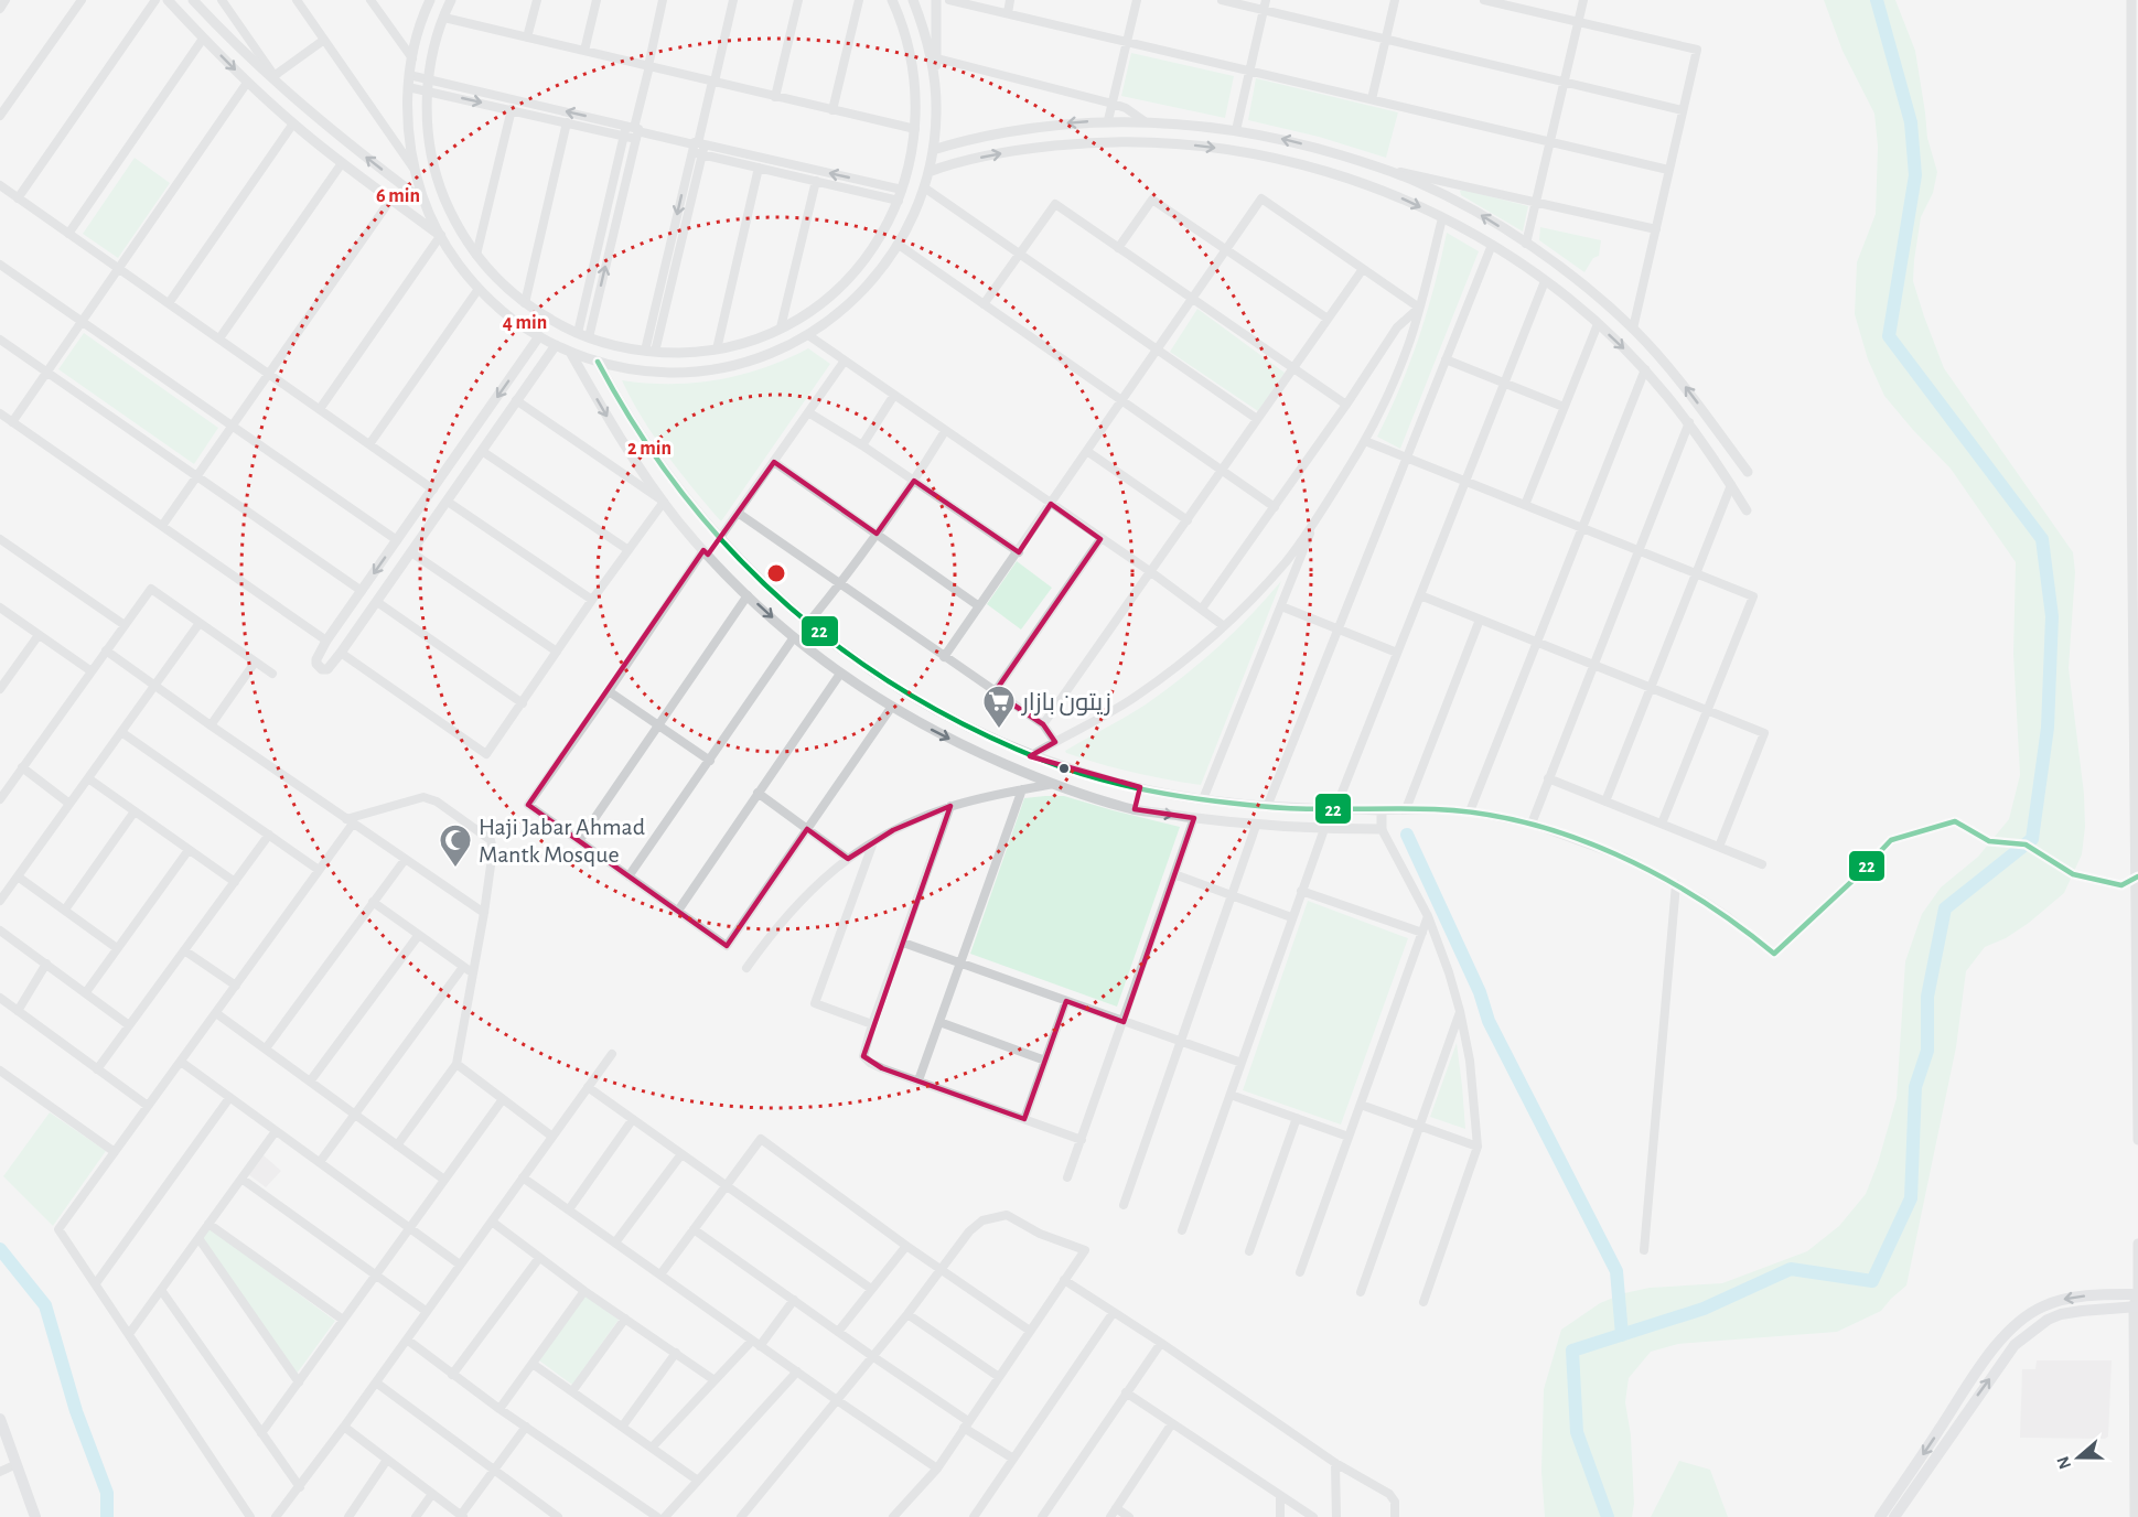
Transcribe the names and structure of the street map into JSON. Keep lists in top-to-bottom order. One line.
{"places":{"supermarket":["زيتون بازار"],"mosque":["Haji Jabar Ahmad Mantk Mosque"]},"lines":["transit line 22"],"north":"left","rings":["6 min","4 min","2 min"]}
